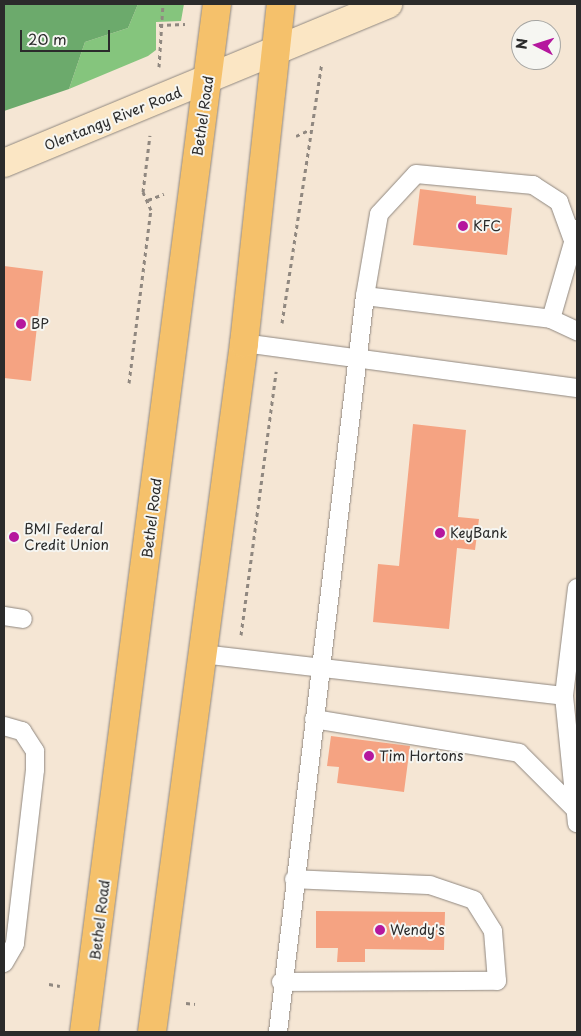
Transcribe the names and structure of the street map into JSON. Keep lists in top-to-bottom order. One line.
{"streets":{"main road":["Bethel Road","Olentangy River Road"]},"crossings":[["Bethel Road","Olentangy River Road"]],"places":["KFC","BP","KeyBank","BMI Federal Credit Union","Tim Hortons","Wendy's"],"scale_bar":"20 m","north":"left"}
